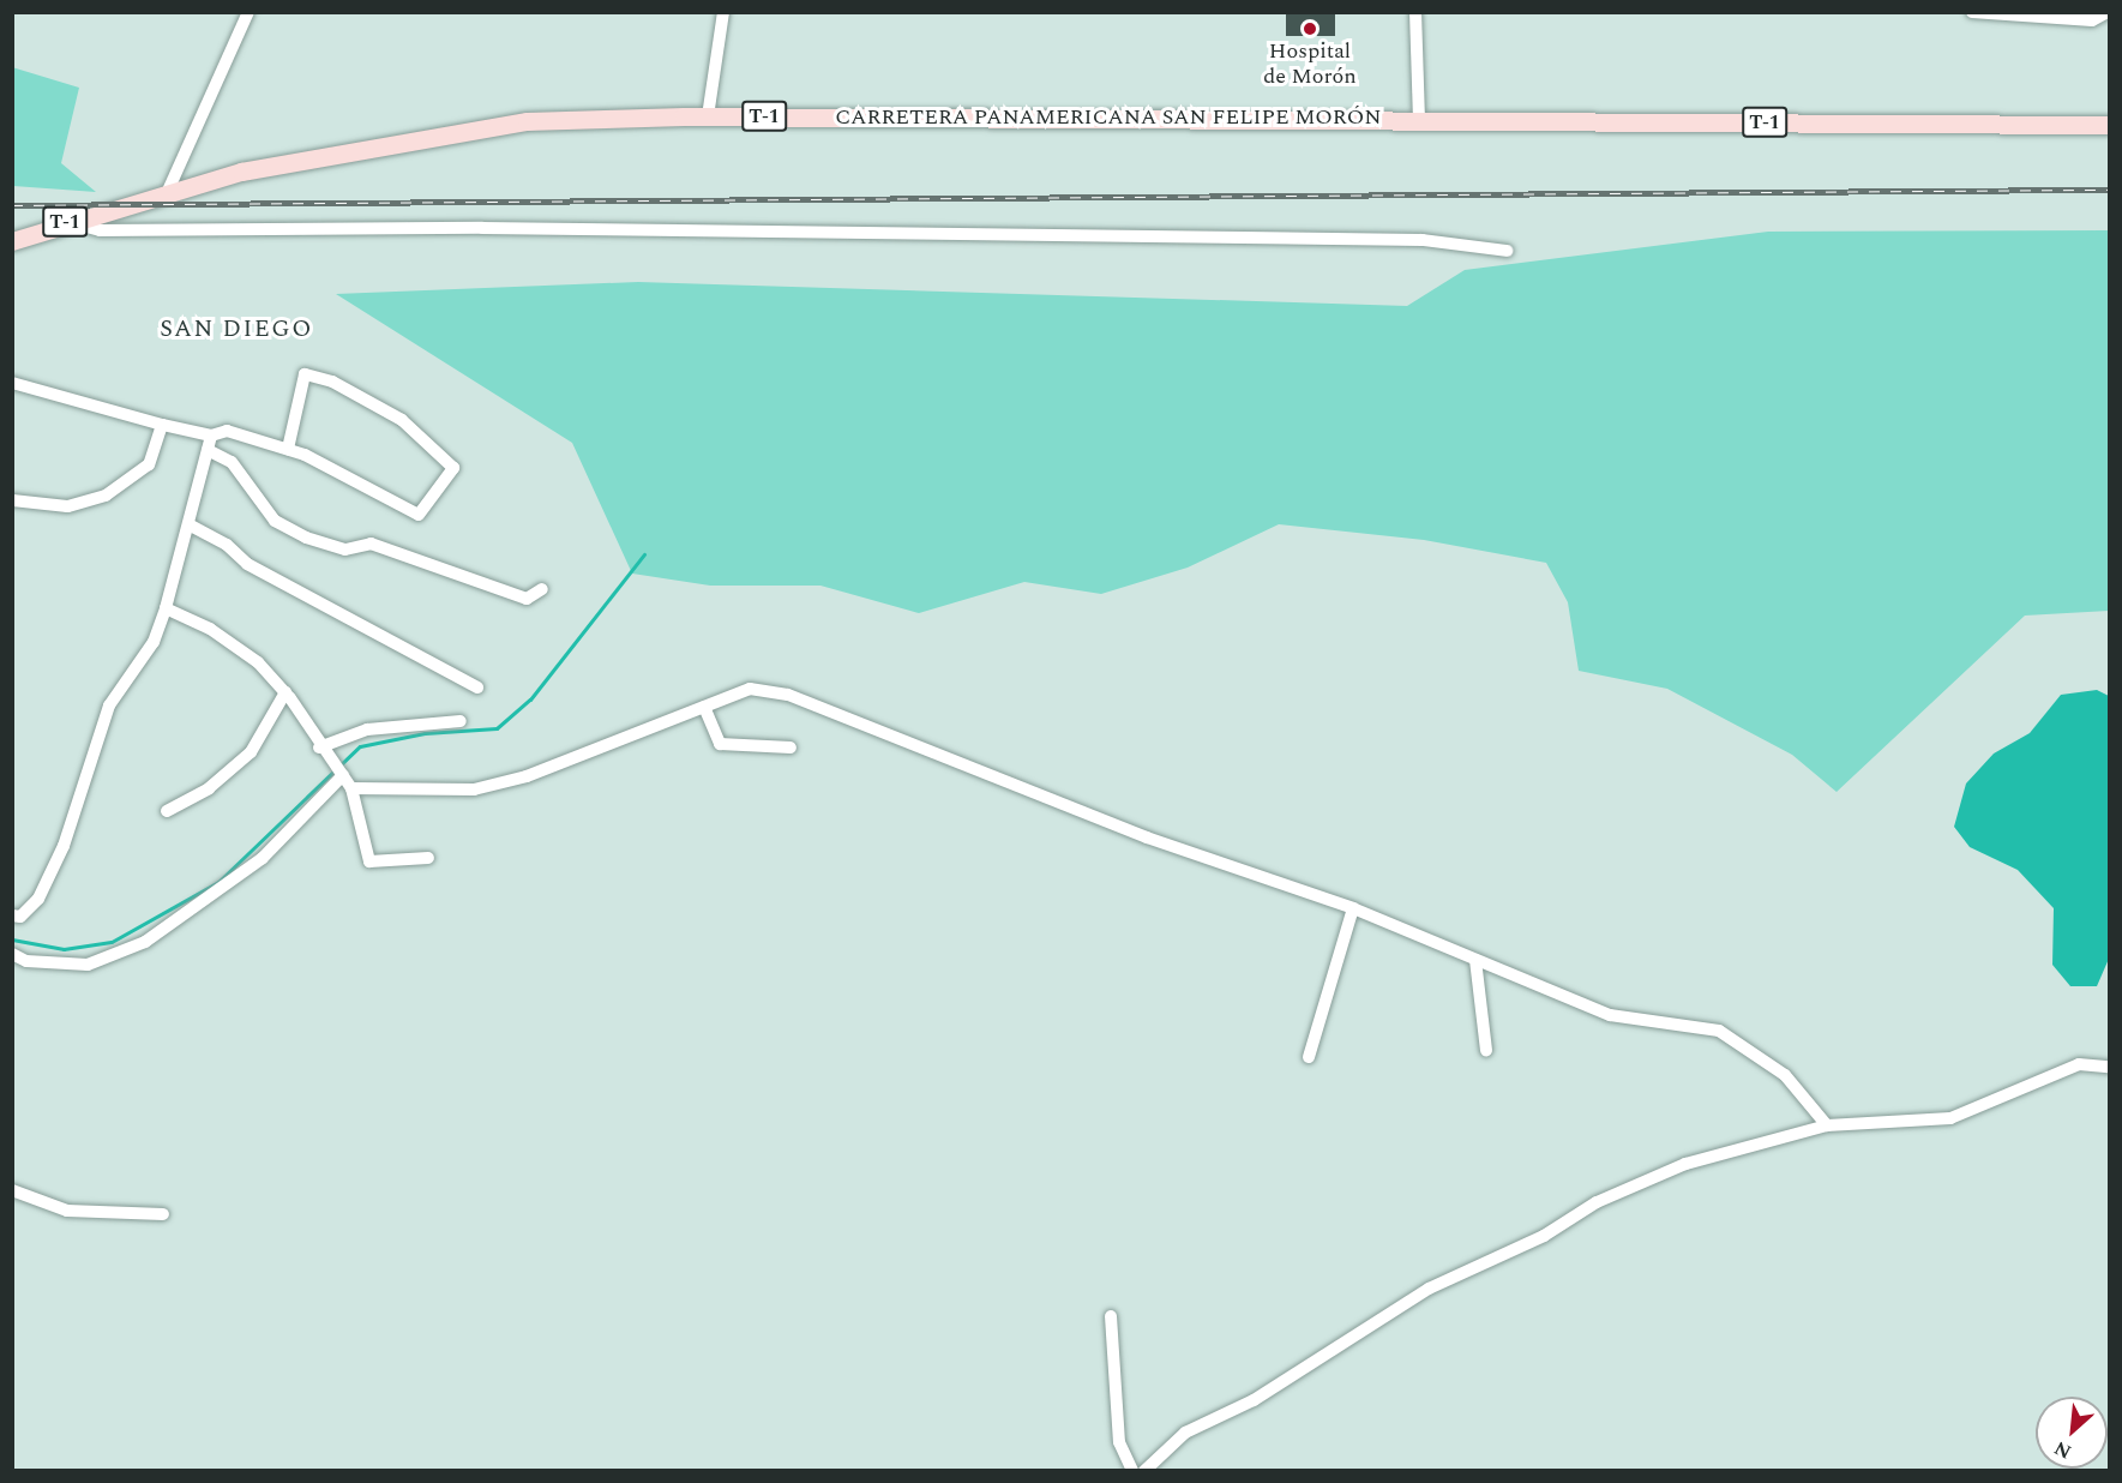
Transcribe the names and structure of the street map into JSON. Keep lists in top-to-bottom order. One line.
{"streets":{"main road":["T-1","CARRETERA PANAMERICANA SAN FELIPE MORÓN"]},"crossings":[["T-1","CARRETERA PANAMERICANA SAN FELIPE MORÓN"]],"districts":["SAN DIEGO"],"places":["Hospital de Morón"],"north":"bottom left"}
